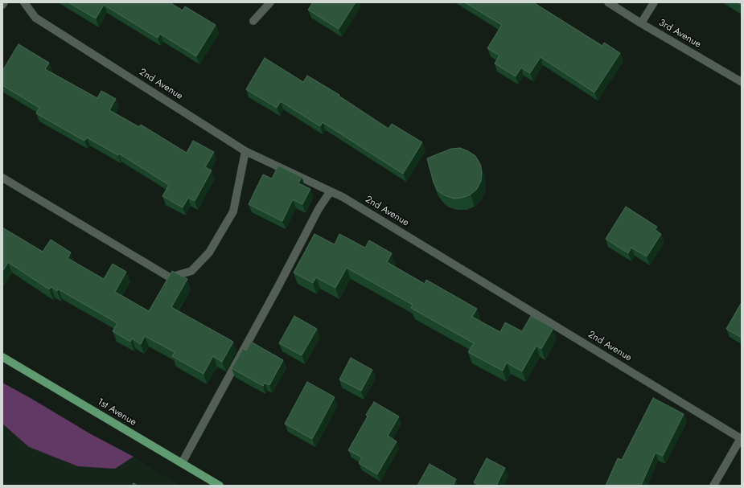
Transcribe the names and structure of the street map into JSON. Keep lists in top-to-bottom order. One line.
{"streets":{"main road":["1st Avenue"],"street":["3rd Avenue","2nd Avenue"]}}
